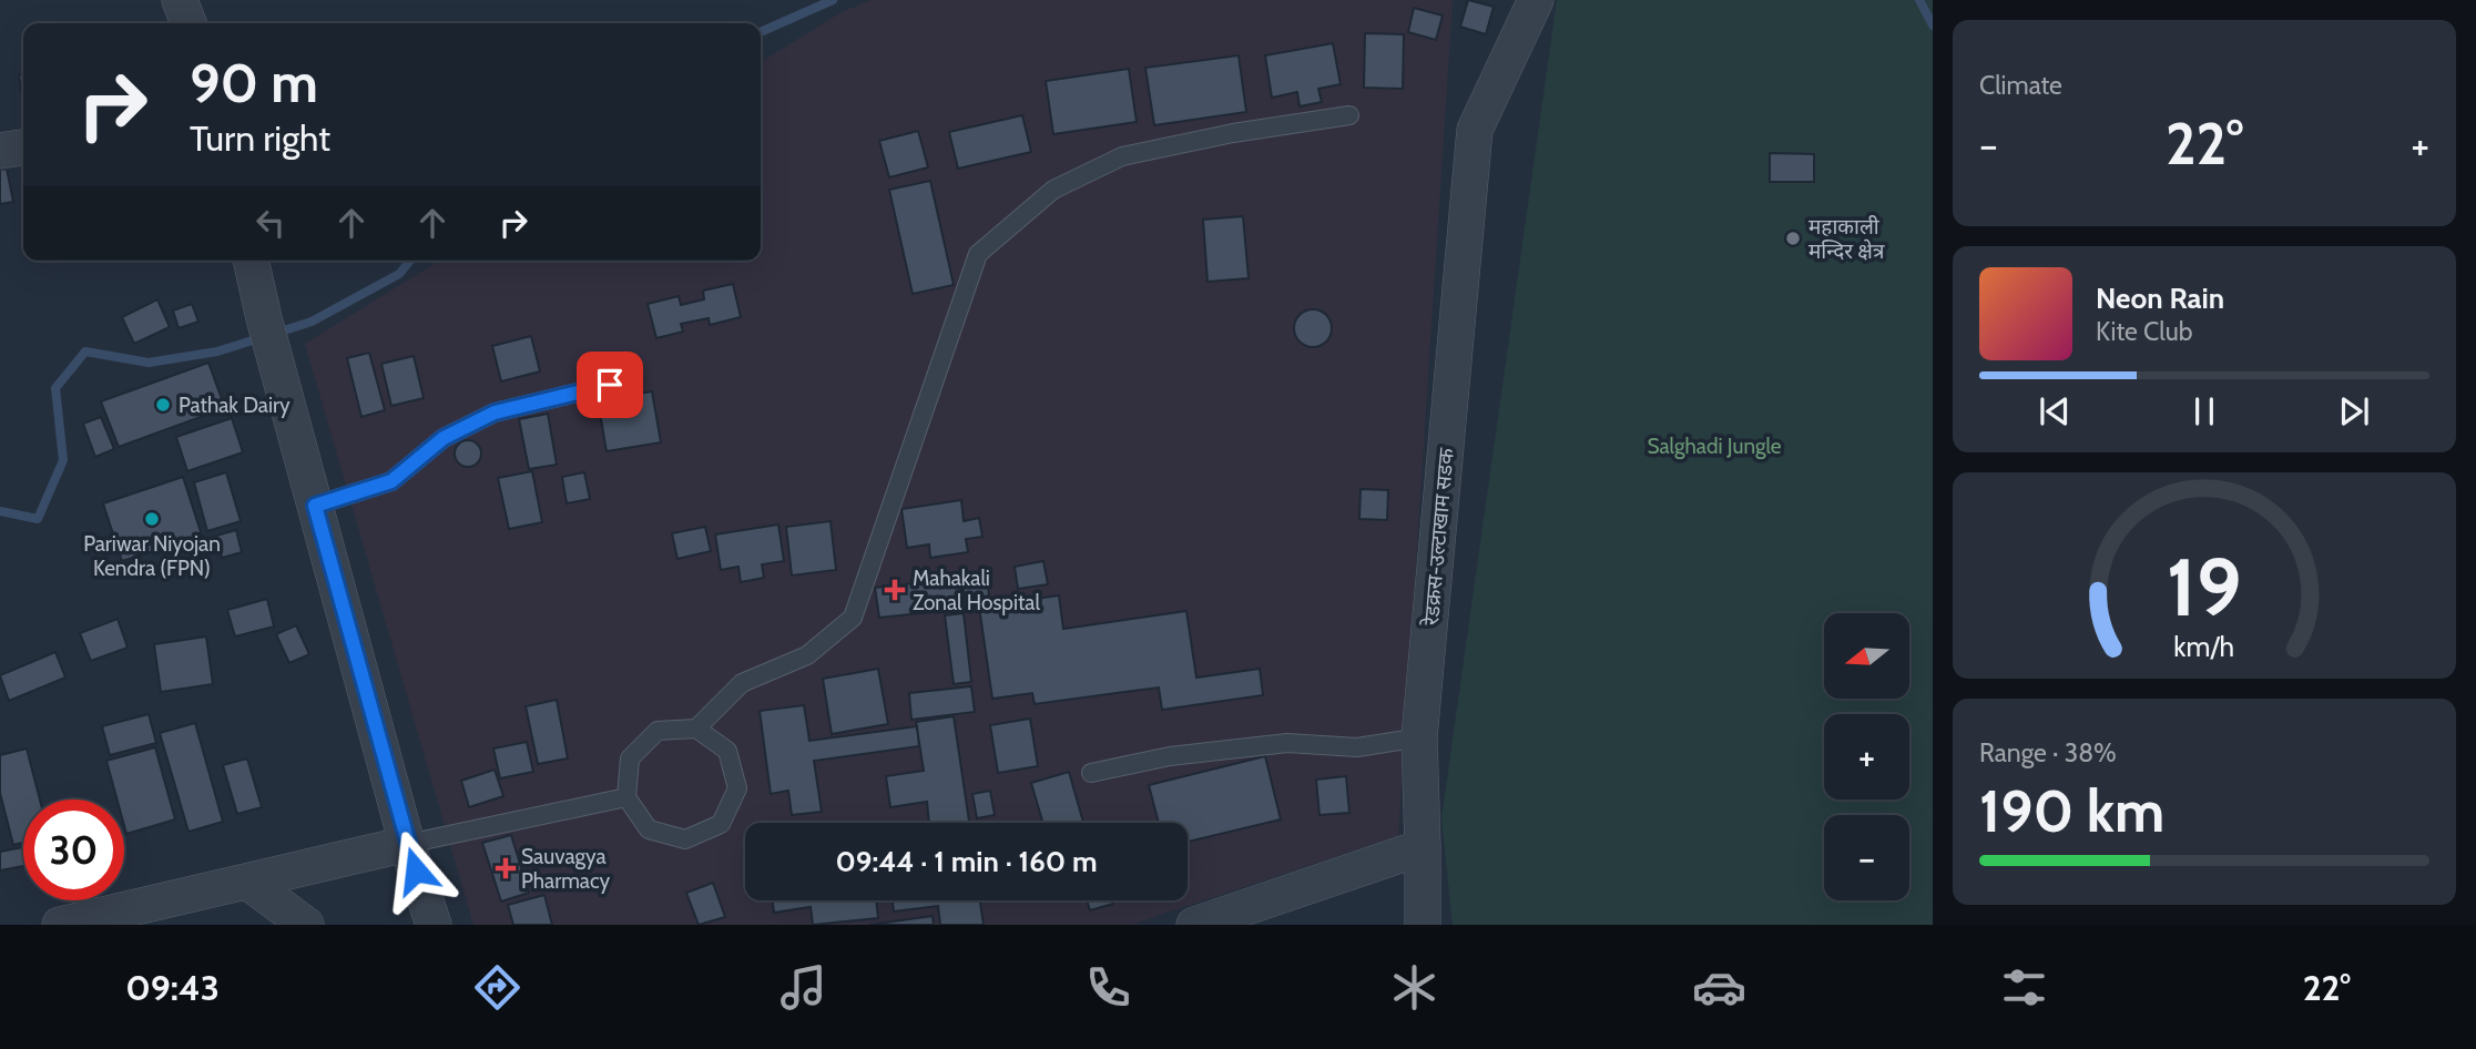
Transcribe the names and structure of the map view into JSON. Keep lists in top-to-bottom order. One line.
{"streets":{"street":["रेडक्रस-उल्टाखाम सडक"]},"parks":["Salghadi Jungle"],"places":{"other":["महाकाली मन्दिर क्षेत्र","Pathak Dairy","Pariwar Niyojan Kendra (FPN)"],"health":["Mahakali Zonal Hospital","Sauvagya Pharmacy"]},"north":"left","page":{"tile":["Climate",["Range · 38%","190 km"]],"turn":["90 m","Turn right"],"heat":["−","22°","+"],"song":["Neon Rain","Kite Club"],"map_buttons":["+","−"],"limit":"30","trip":"09:44 · 1 min · 160 m","tabs":["09:43","22°"],"gauge":["19","km/h"]}}
